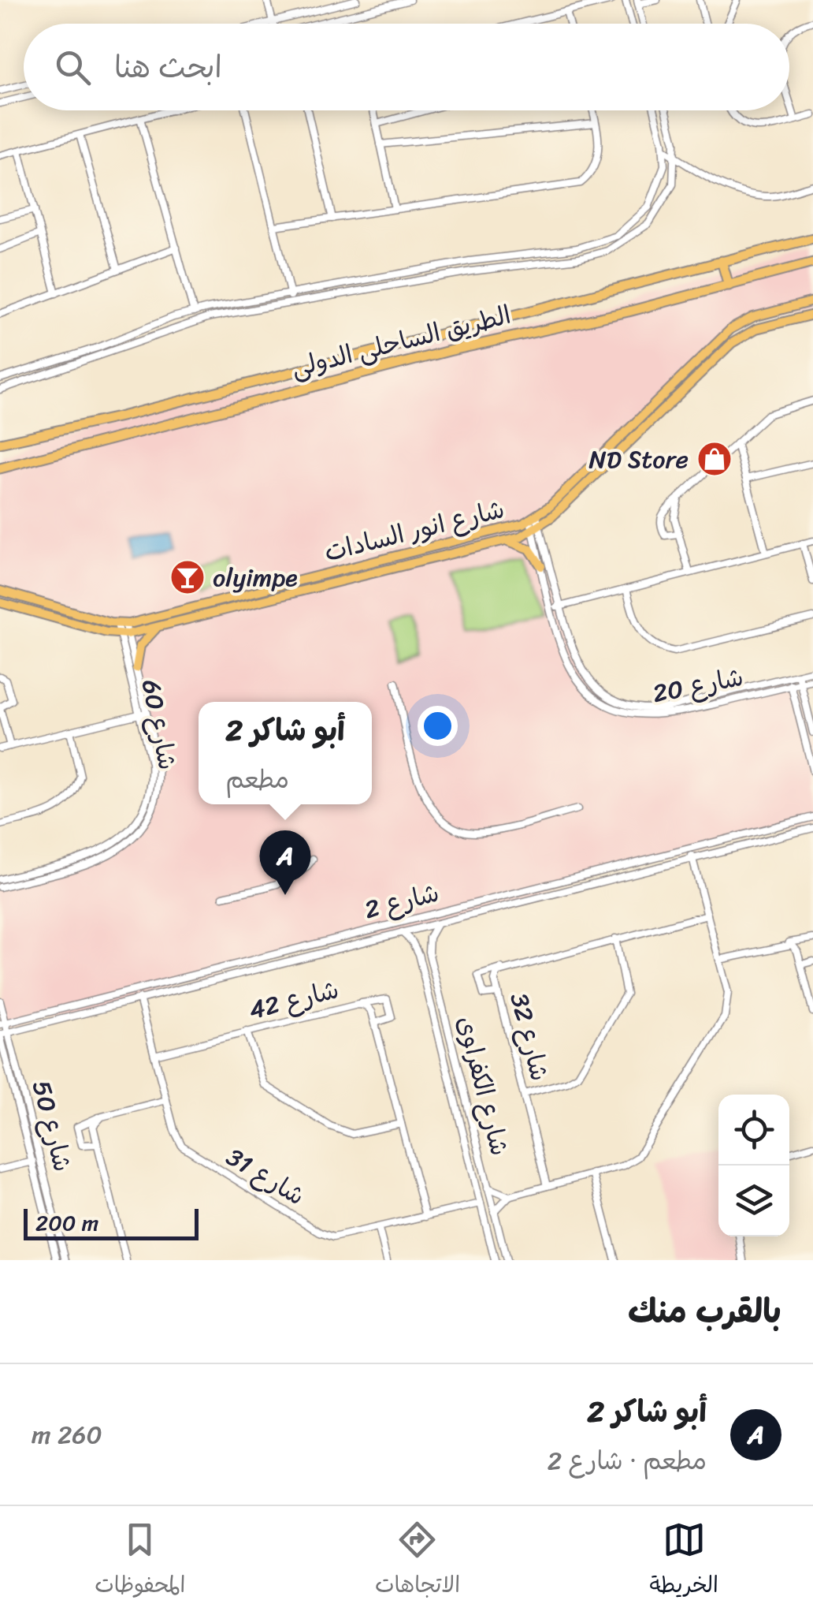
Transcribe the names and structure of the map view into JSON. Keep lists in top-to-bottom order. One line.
{"streets":{"highway":["الطريق الساحلى الدولى"],"main road":["شارع انور السادات"],"street":["شارع 20","شارع 60","شارع 2","شارع 42","شارع 32","شارع الكفراوى","شارع 50","شارع 31"]},"crossings":[["شارع انور السادات","شارع 20"],["شارع انور السادات","شارع 60"],["شارع 2","شارع الكفراوى"],["شارع 2","شارع 50"],["شارع 2","شارع 31"],["شارع 42","شارع 31"],["شارع الكفراوى","شارع 31"]],"places":{"shop":["ND Store"],"bar":["olyimpe"]},"scale_bar":"200 m","page":{"search":"ابحث هنا","popup":["أبو شاكر 2","مطعم"],"pins":"A","scale":"200 m","heading":"بالقرب منك","list":[{"mark":"A","name":"أبو شاكر 2","note":"مطعم · شارع 2","value":"260 m"}],"nav":["الخريطة","الاتجاهات","المحفوظات"]}}
